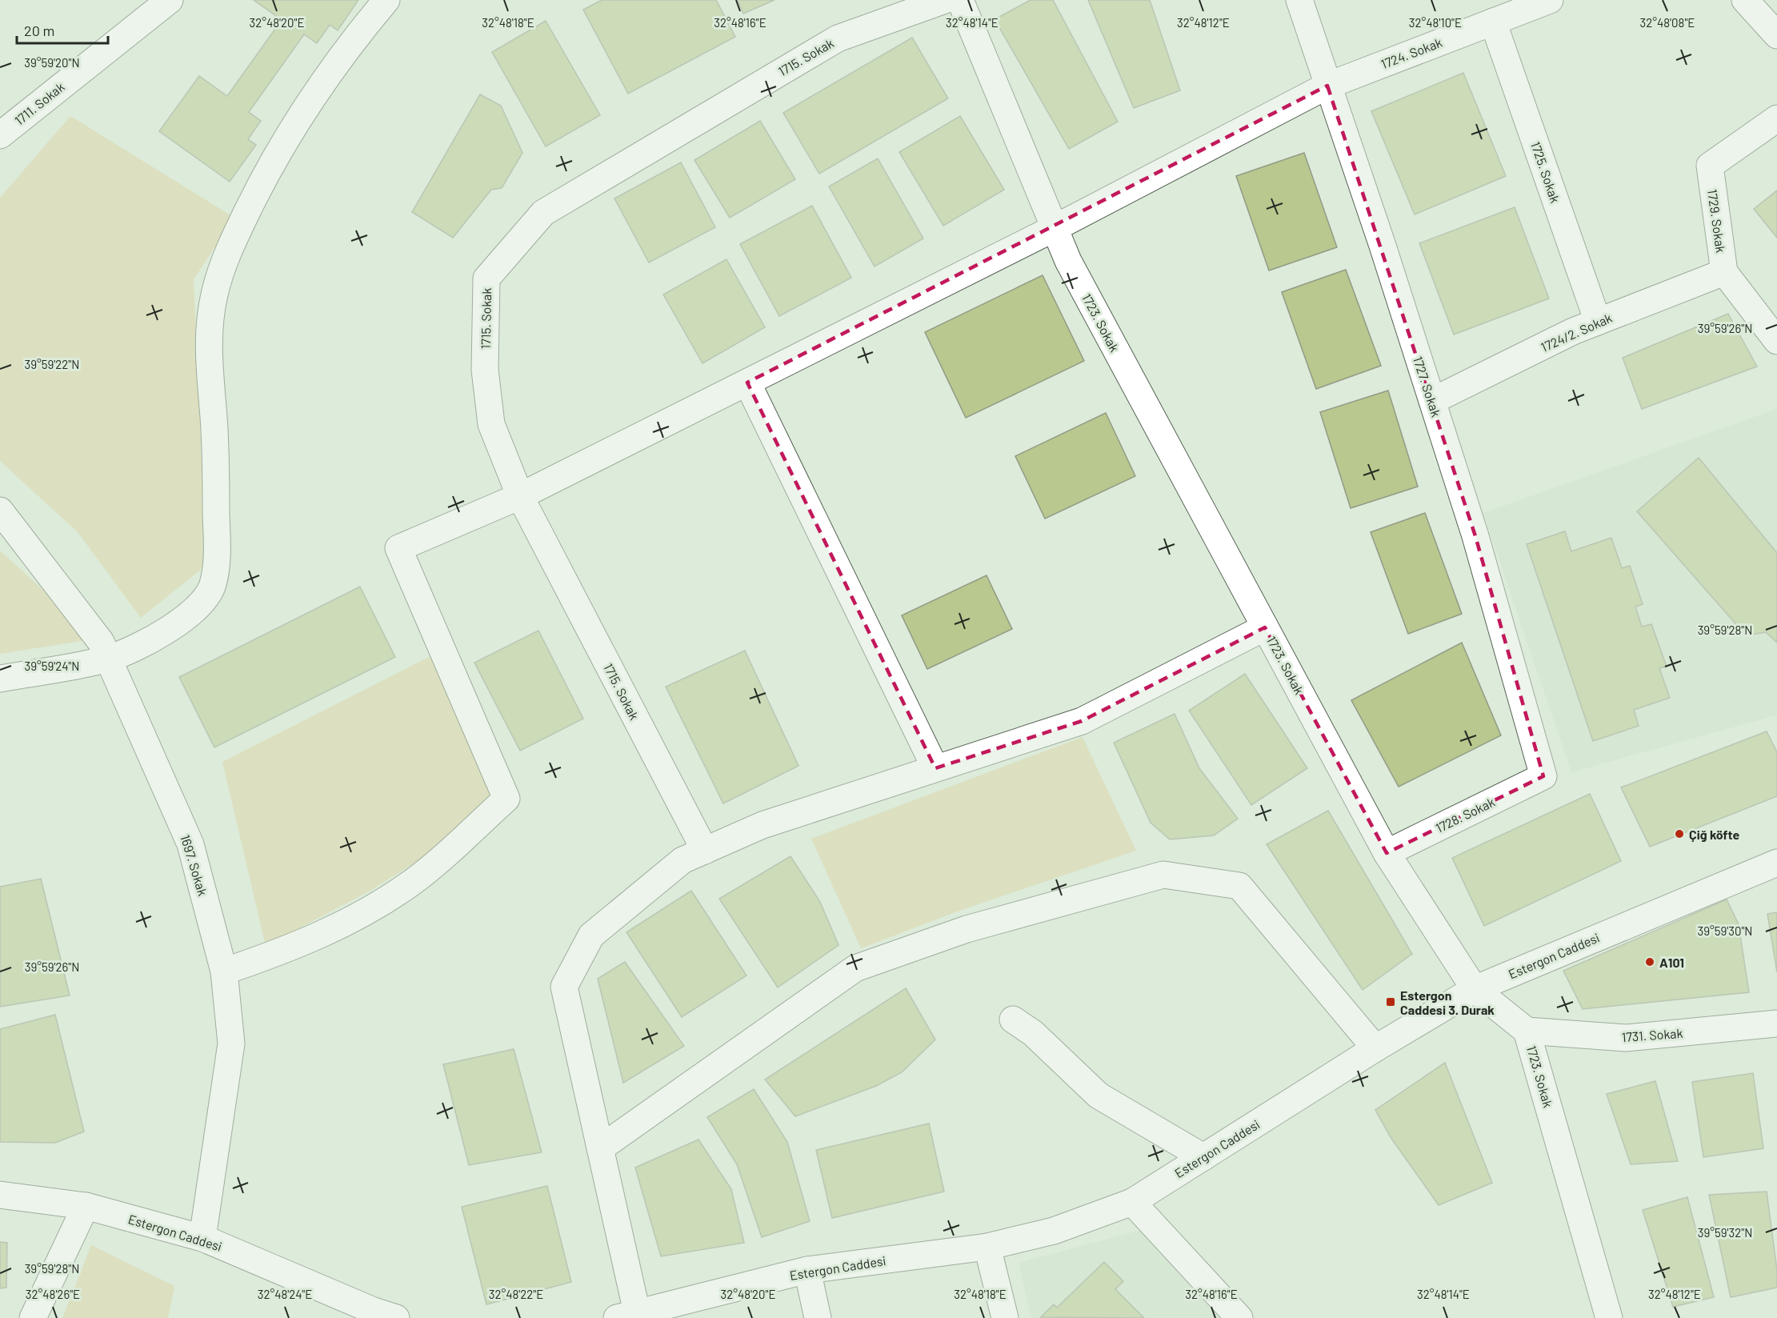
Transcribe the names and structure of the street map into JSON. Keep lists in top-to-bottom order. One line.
{"streets":{"street":["1724. Sokak","1715. Sokak","1711. Sokak","1725. Sokak","1729. Sokak","1723. Sokak","1724/2. Sokak","1727. Sokak","1728. Sokak","1697. Sokak","Estergon Caddesi","1731. Sokak"]},"crossings":[["1724. Sokak","1715. Sokak"],["1724. Sokak","1725. Sokak"],["1724. Sokak","1723. Sokak"],["1724. Sokak","1727. Sokak"],["1724. Sokak","1697. Sokak"],["1725. Sokak","1724/2. Sokak"],["1729. Sokak","1724/2. Sokak"],["1723. Sokak","1728. Sokak"],["1723. Sokak","Estergon Caddesi"],["1723. Sokak","1731. Sokak"],["1724/2. Sokak","1727. Sokak"],["1727. Sokak","1728. Sokak"],["1697. Sokak","Estergon Caddesi"]],"places":{"other":["Çiğ köfte","A101"],"transit":["Estergon Caddesi 3. Durak"]},"scale_bar":"20 m","coordinates":["32°48'20\"E","32°48'18\"E","32°48'16\"E","32°48'14\"E","32°48'12\"E","32°48'10\"E","32°48'08\"E","39°59'20\"N","39°59'26\"N","39°59'22\"N","39°59'28\"N","39°59'24\"N","39°59'30\"N","39°59'32\"N","32°48'26\"E","32°48'24\"E","32°48'22\"E"]}
